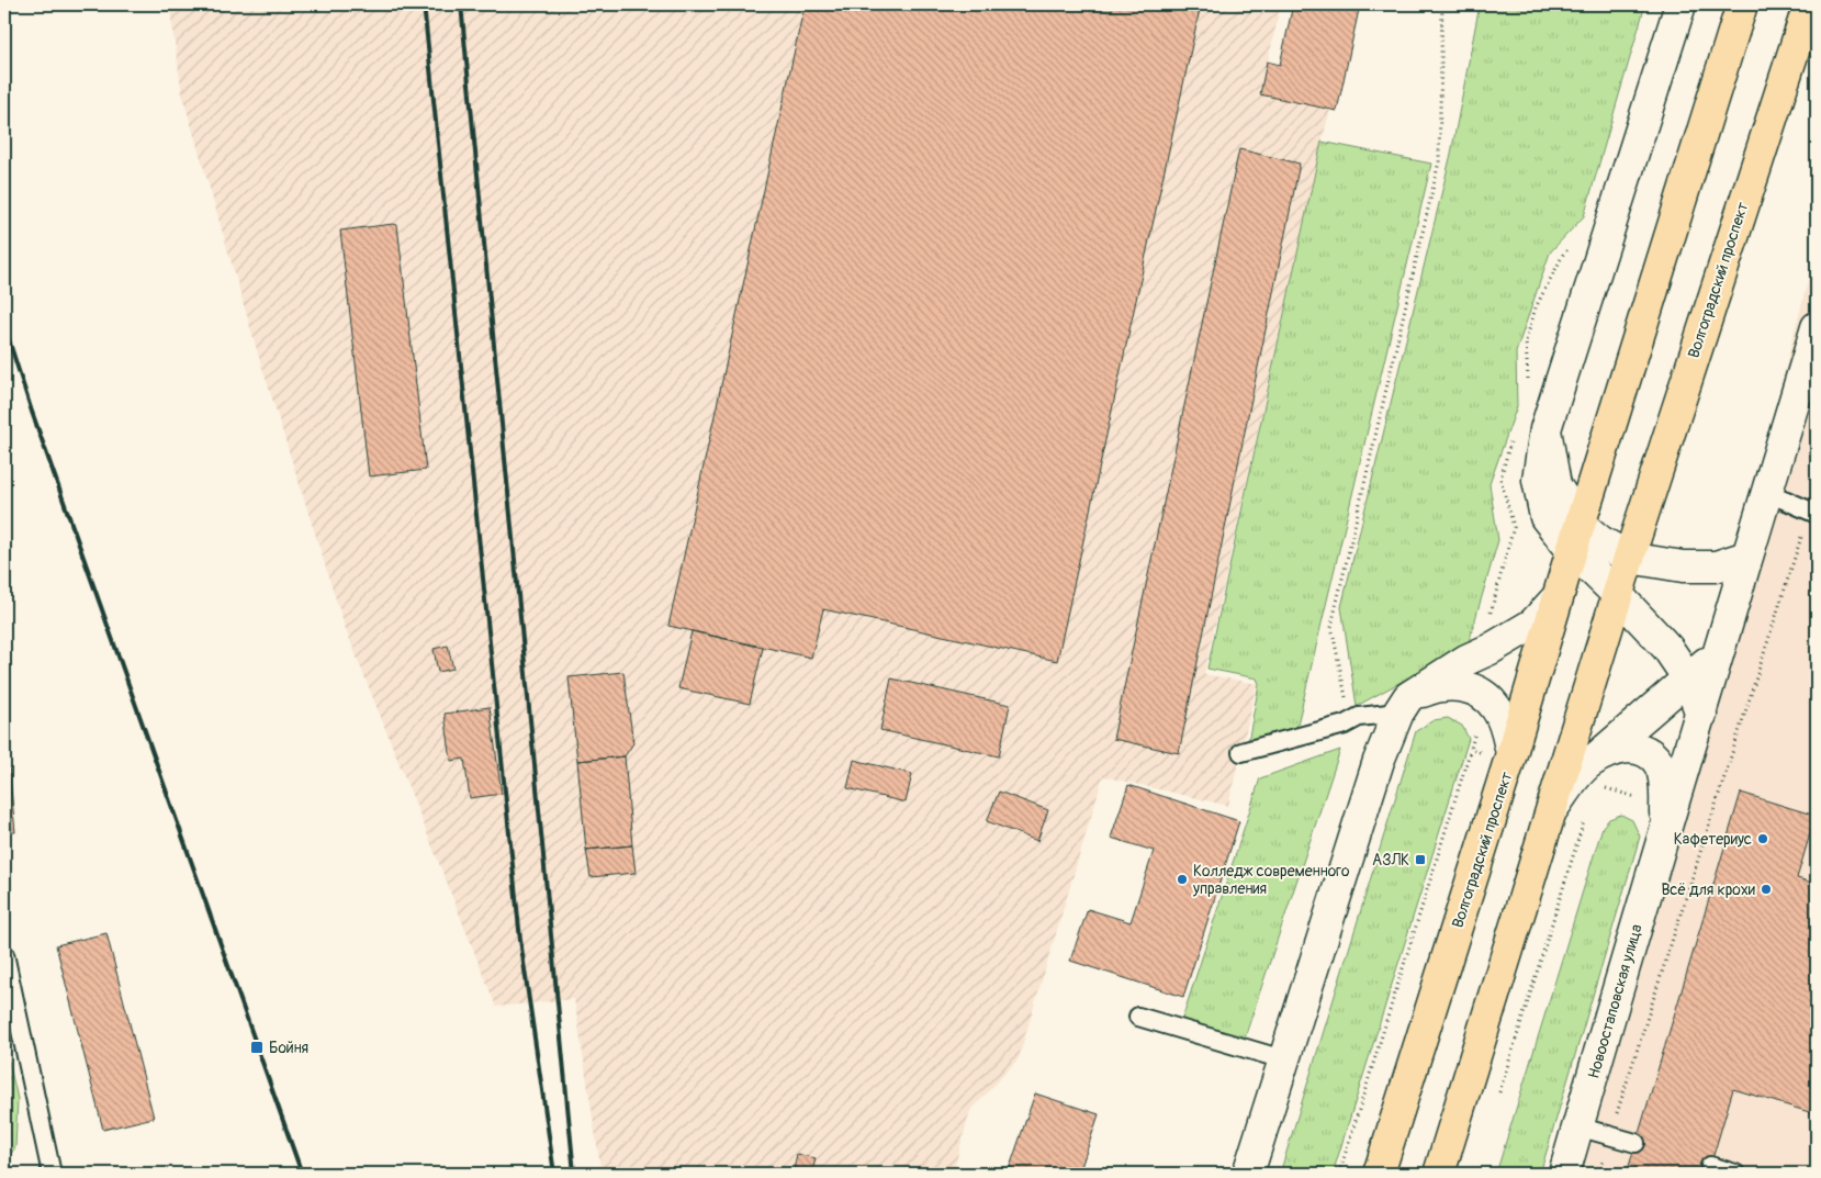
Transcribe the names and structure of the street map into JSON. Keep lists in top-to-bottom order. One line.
{"streets":{"main road":["Волгоградский проспект","Новоостаповская улица"]},"places":{"other":["Кафетериус","Колледж современного управления","Всё для крохи"],"transit":["АЗЛК","Бойня"]}}
